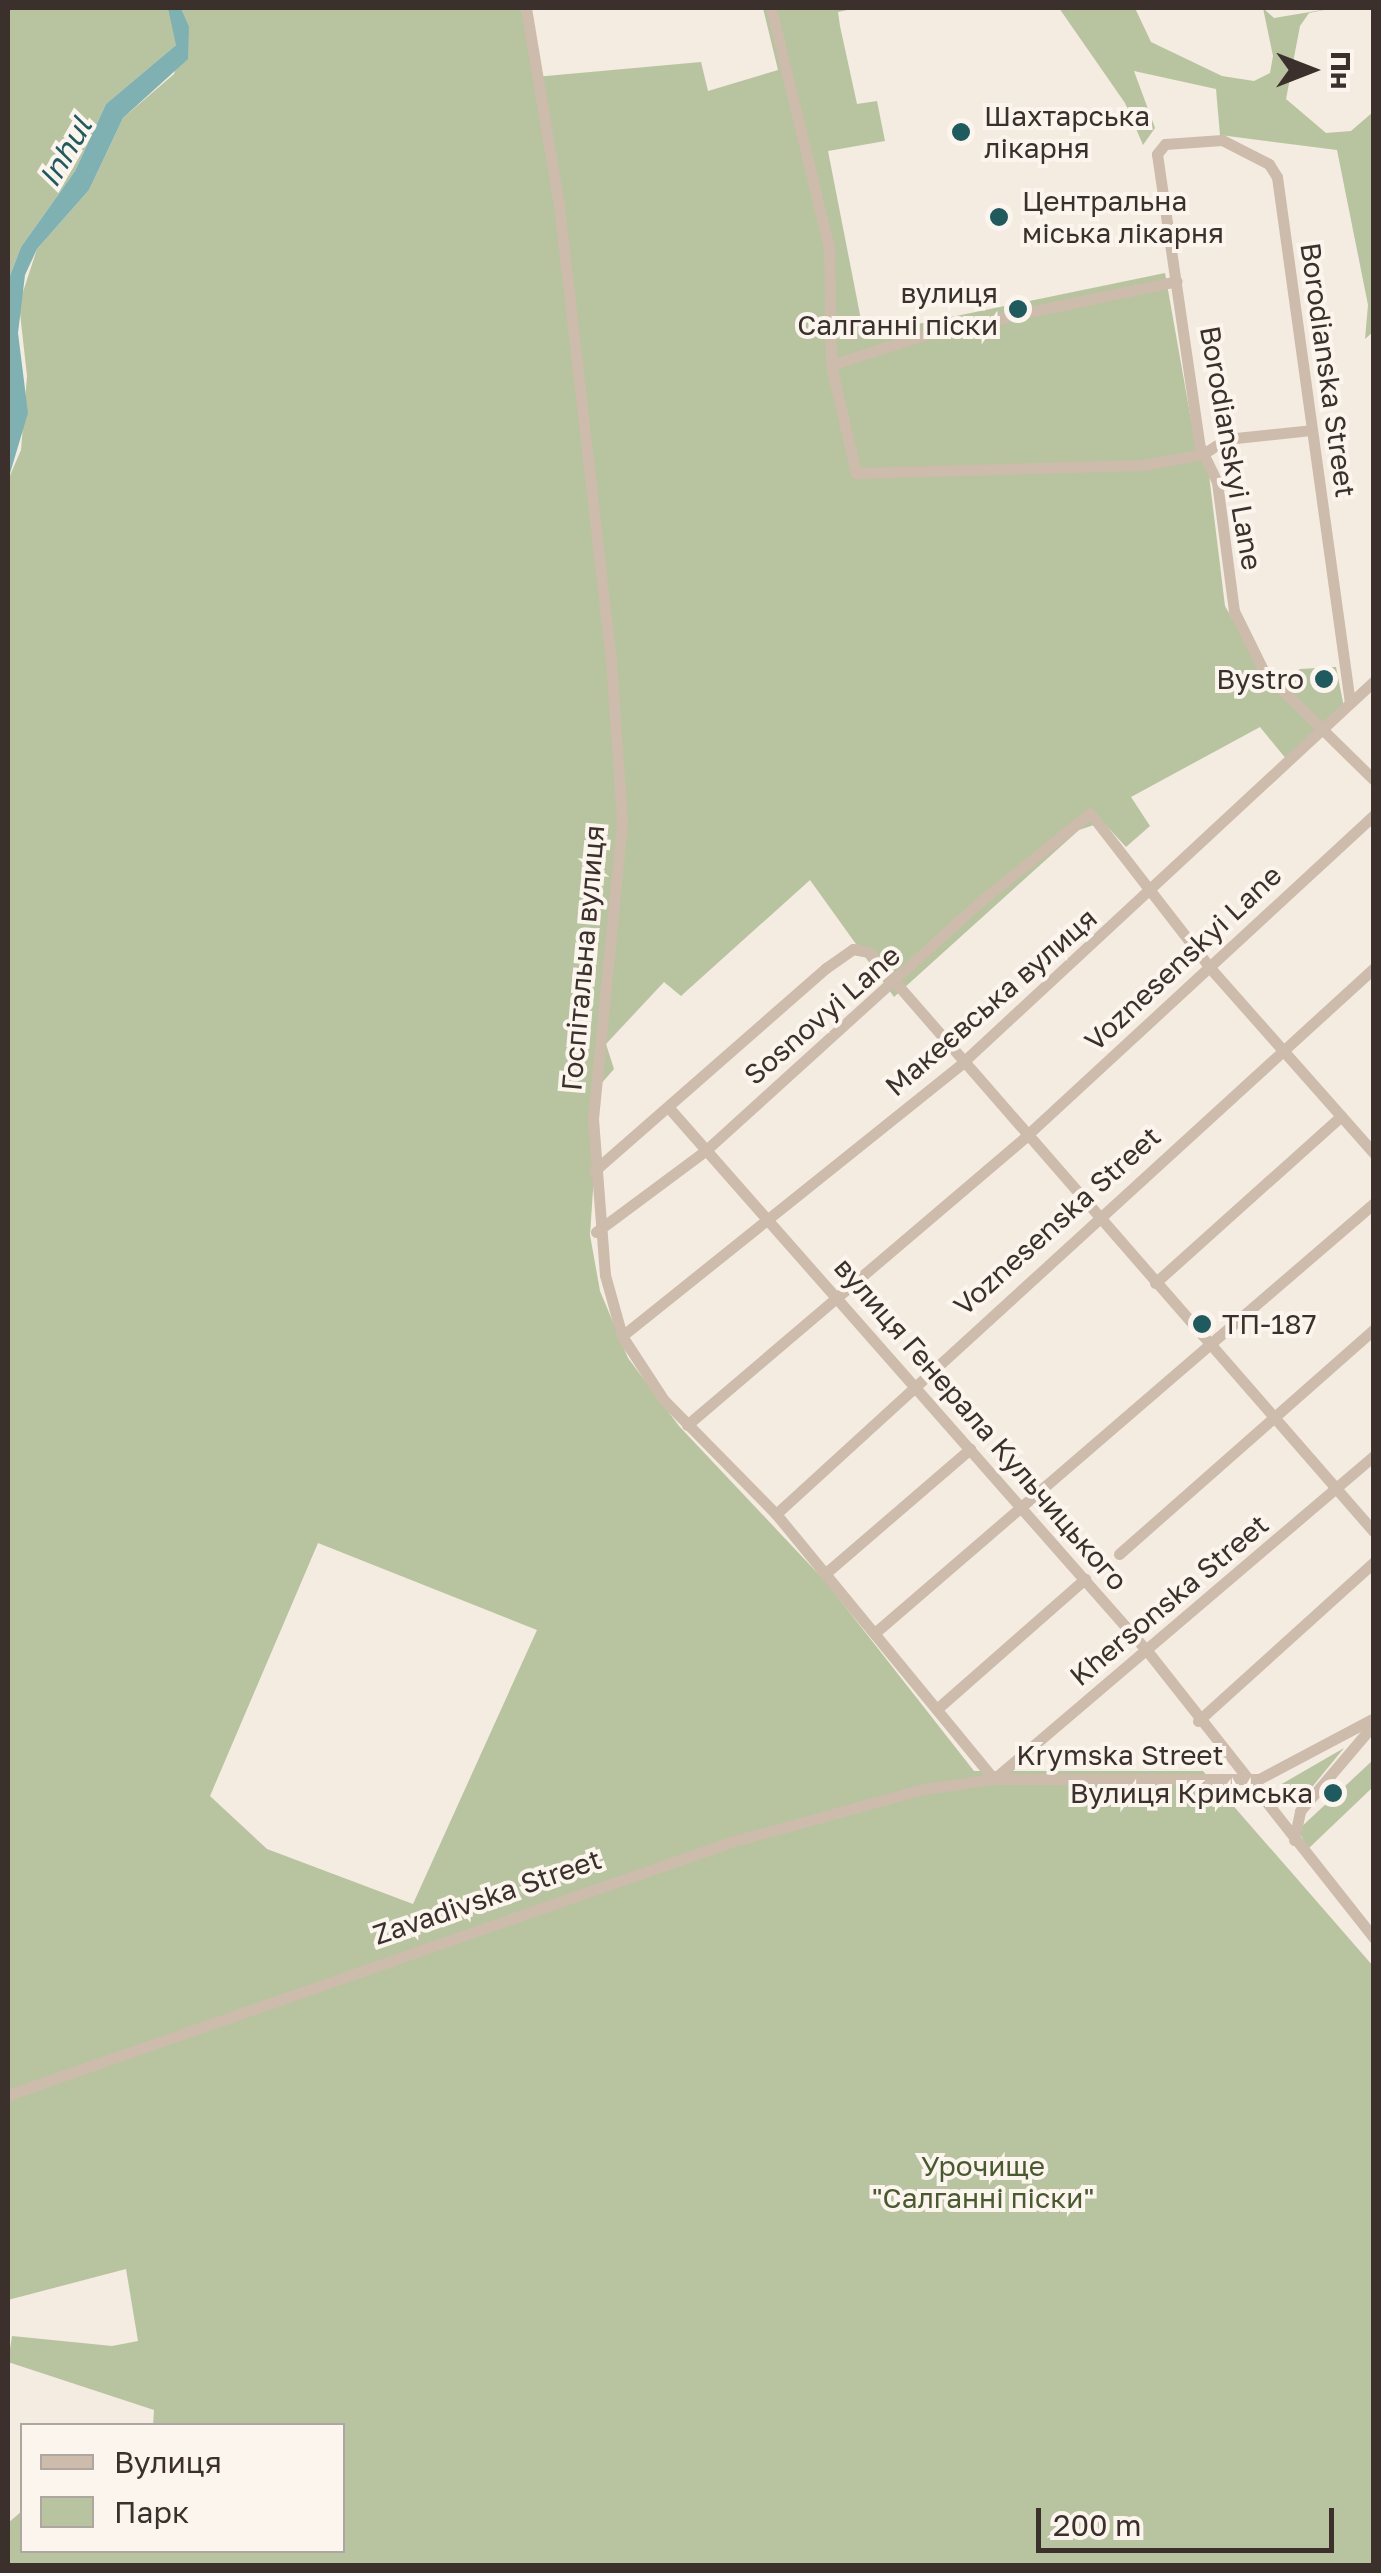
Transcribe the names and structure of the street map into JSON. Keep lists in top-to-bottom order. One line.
{"streets":{"street":["Borodianska Street","Borodianskyi Lane","Госпітальна вулиця","Voznesenskyi Lane","Макеєвська вулиця","Sosnovyi Lane","Voznesenska Street","вулиця Генерала Кульчицького","Khersonska Street","Krymska Street","Zavadivska Street"]},"crossings":[["Borodianska Street","Borodianskyi Lane"],["Borodianska Street","Макеєвська вулиця"],["Borodianskyi Lane","Макеєвська вулиця"],["Госпітальна вулиця","Voznesenskyi Lane"],["Госпітальна вулиця","Макеєвська вулиця"],["Госпітальна вулиця","Sosnovyi Lane"],["Госпітальна вулиця","Voznesenska Street"],["Госпітальна вулиця","Khersonska Street"],["Госпітальна вулиця","Krymska Street"],["Госпітальна вулиця","Zavadivska Street"],["Voznesenskyi Lane","вулиця Генерала Кульчицького"],["Макеєвська вулиця","Sosnovyi Lane"],["Макеєвська вулиця","вулиця Генерала Кульчицького"],["Sosnovyi Lane","вулиця Генерала Кульчицького"],["Voznesenska Street","вулиця Генерала Кульчицького"],["вулиця Генерала Кульчицького","Khersonska Street"],["вулиця Генерала Кульчицького","Krymska Street"],["Khersonska Street","Krymska Street"],["Khersonska Street","Zavadivska Street"],["Krymska Street","Zavadivska Street"]],"water":["Inhul"],"parks":["Урочище \"Салганні піски\""],"places":["Шахтарська лікарня","Центральна міська лікарня","вулиця Салганні піски","Bystro","ТП-187","Вулиця Кримська"],"legend":["Вулиця","Парк"],"scale_bar":"200 m","north":"right"}
